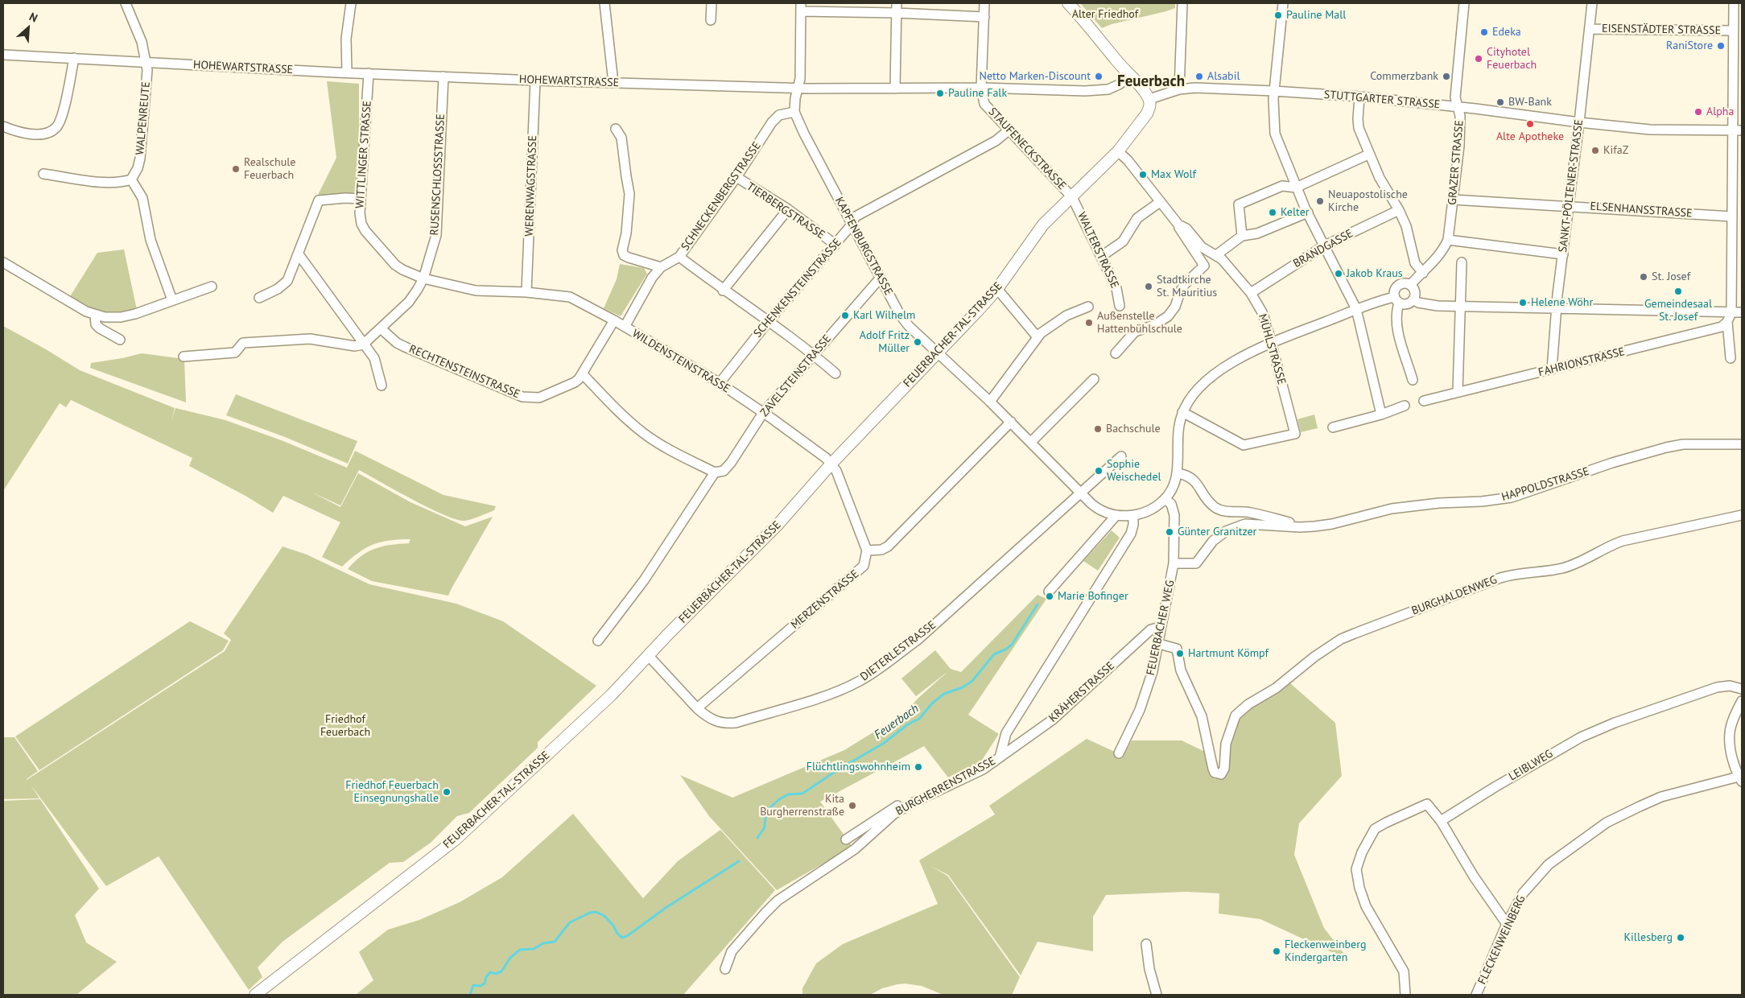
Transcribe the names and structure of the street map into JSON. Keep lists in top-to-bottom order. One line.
{"streets":{"main road":["FEUERBACHER-TAL-STRASSE"],"street":["EISENSTÄDTER STRASSE","HOHEWARTSTRASSE","STUTTGARTER STRASSE","WALPENREUTE","STAUFENECKSTRASSE","WITTLINGER STRASSE","GRAZER STRASSE","RUSENSCHLOSSSTRASSE","WERENWAGSTRASSE","SANKT-PÖLTENER-STRASSE","SCHNECKENBERGSTRASSE","ELSENHANSSTRASSE","TIERBERGSTRASSE","KAPFENBURGSTRASSE","BRANDGASSE","WALTERSTRASSE","SCHENKENSTEINSTRASSE","MÜHLSTRASSE","WILDENSTEINSTRASSE","FAHRIONSTRASSE","RECHTENSTEINSTRASSE","ZAVELSTEINSTRASSE","HAPPOLDSTRASSE","BURGHALDENWEG","MERZENSTRASSE","FEUERBACHER WEG","DIETERLESTRASSE","KRÄHERSTRASSE","LEIBLWEG","BURGHERRENSTRASSE","FLECKENWEINBERG"]},"crossings":[["EISENSTÄDTER STRASSE","SANKT-PÖLTENER-STRASSE"],["HOHEWARTSTRASSE","WALPENREUTE"],["HOHEWARTSTRASSE","STAUFENECKSTRASSE"],["HOHEWARTSTRASSE","WITTLINGER STRASSE"],["HOHEWARTSTRASSE","RUSENSCHLOSSSTRASSE"],["HOHEWARTSTRASSE","WERENWAGSTRASSE"],["STUTTGARTER STRASSE","GRAZER STRASSE"],["STUTTGARTER STRASSE","SANKT-PÖLTENER-STRASSE"],["STUTTGARTER STRASSE","FEUERBACHER-TAL-STRASSE"],["STAUFENECKSTRASSE","WALTERSTRASSE"],["STAUFENECKSTRASSE","SCHENKENSTEINSTRASSE"],["STAUFENECKSTRASSE","FEUERBACHER-TAL-STRASSE"],["WITTLINGER STRASSE","RUSENSCHLOSSSTRASSE"],["WITTLINGER STRASSE","WILDENSTEINSTRASSE"],["GRAZER STRASSE","ELSENHANSSTRASSE"],["RUSENSCHLOSSSTRASSE","WILDENSTEINSTRASSE"],["RUSENSCHLOSSSTRASSE","RECHTENSTEINSTRASSE"],["WERENWAGSTRASSE","WILDENSTEINSTRASSE"],["SANKT-PÖLTENER-STRASSE","ELSENHANSSTRASSE"],["SANKT-PÖLTENER-STRASSE","FAHRIONSTRASSE"],["SCHNECKENBERGSTRASSE","TIERBERGSTRASSE"],["SCHNECKENBERGSTRASSE","KAPFENBURGSTRASSE"],["SCHNECKENBERGSTRASSE","WILDENSTEINSTRASSE"],["TIERBERGSTRASSE","SCHENKENSTEINSTRASSE"],["KAPFENBURGSTRASSE","SCHENKENSTEINSTRASSE"],["KAPFENBURGSTRASSE","FEUERBACHER-TAL-STRASSE"],["KAPFENBURGSTRASSE","ZAVELSTEINSTRASSE"],["KAPFENBURGSTRASSE","DIETERLESTRASSE"],["BRANDGASSE","MÜHLSTRASSE"],["WALTERSTRASSE","FEUERBACHER-TAL-STRASSE"],["SCHENKENSTEINSTRASSE","WILDENSTEINSTRASSE"],["FEUERBACHER-TAL-STRASSE","MÜHLSTRASSE"],["FEUERBACHER-TAL-STRASSE","WILDENSTEINSTRASSE"],["FEUERBACHER-TAL-STRASSE","DIETERLESTRASSE"],["WILDENSTEINSTRASSE","RECHTENSTEINSTRASSE"],["WILDENSTEINSTRASSE","ZAVELSTEINSTRASSE"],["WILDENSTEINSTRASSE","MERZENSTRASSE"],["HAPPOLDSTRASSE","FEUERBACHER WEG"],["BURGHALDENWEG","FEUERBACHER WEG"],["MERZENSTRASSE","DIETERLESTRASSE"],["FEUERBACHER WEG","KRÄHERSTRASSE"],["KRÄHERSTRASSE","BURGHERRENSTRASSE"]],"districts":["Feuerbach"],"water":["Feuerbach"],"parks":["Alter Friedhof","Friedhof Feuerbach"],"places":["Pauline Mall","Edeka","RaniStore","Cityhotel Feuerbach","Netto Marken-Discount","Alsabil","Commerzbank","Pauline Falk","BW-Bank","Alpha","Alte Apotheke","KifaZ","Realschule Feuerbach","Max Wolf","Neuapostolische Kirche","Kelter","Jakob Kraus","St. Josef","Stadtkirche St. Mauritius","Gemeindesaal St. Josef","Helene Wöhr","Karl Wilhelm","Außenstelle Hattenbühlschule","Adolf Fritz Müller","Bachschule","Sophie Weischedel","Günter Granitzer","Marie Bofinger","Hartmunt Kömpf","Flüchtlingswohnheim","Friedhof Feuerbach Einsegnungshalle","Kita Burgherrenstraße","Killesberg","Fleckenweinberg Kindergarten"],"north":"top right"}
